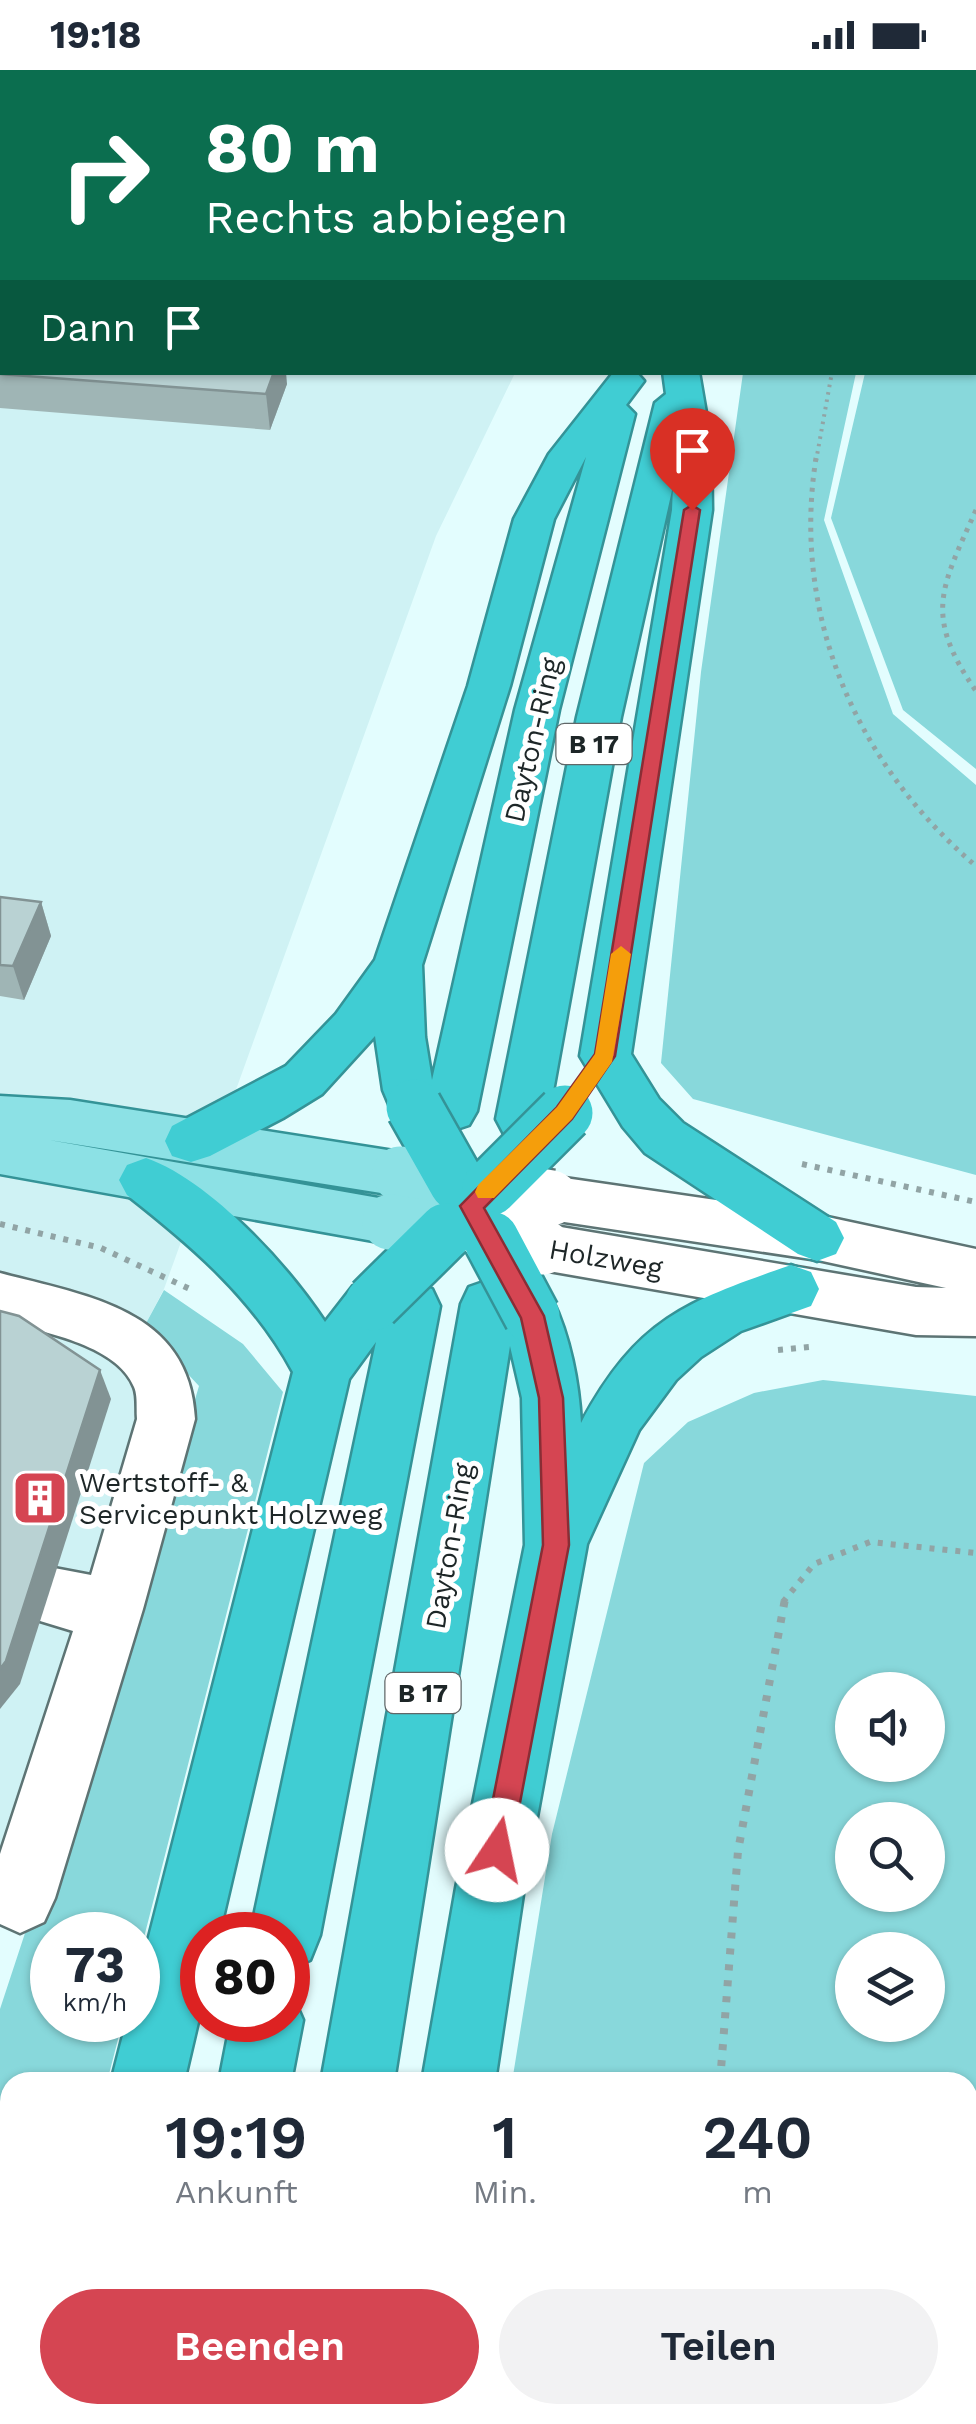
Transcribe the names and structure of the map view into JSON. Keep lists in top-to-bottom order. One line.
{"streets":{"highway":["Dayton-Ring","B 17"],"main road":["Holzweg"]},"places":{"building":["Wertstoff- & Servicepunkt Holzweg"]},"page":{"status":"19:18","turn":["80 m","Rechts abbiegen"],"then":"Dann","speed":"73 km/h","limit":"80","eta":["19:19","Ankunft","1","Min.","240","m"],"buttons":["Beenden","Teilen"]}}
